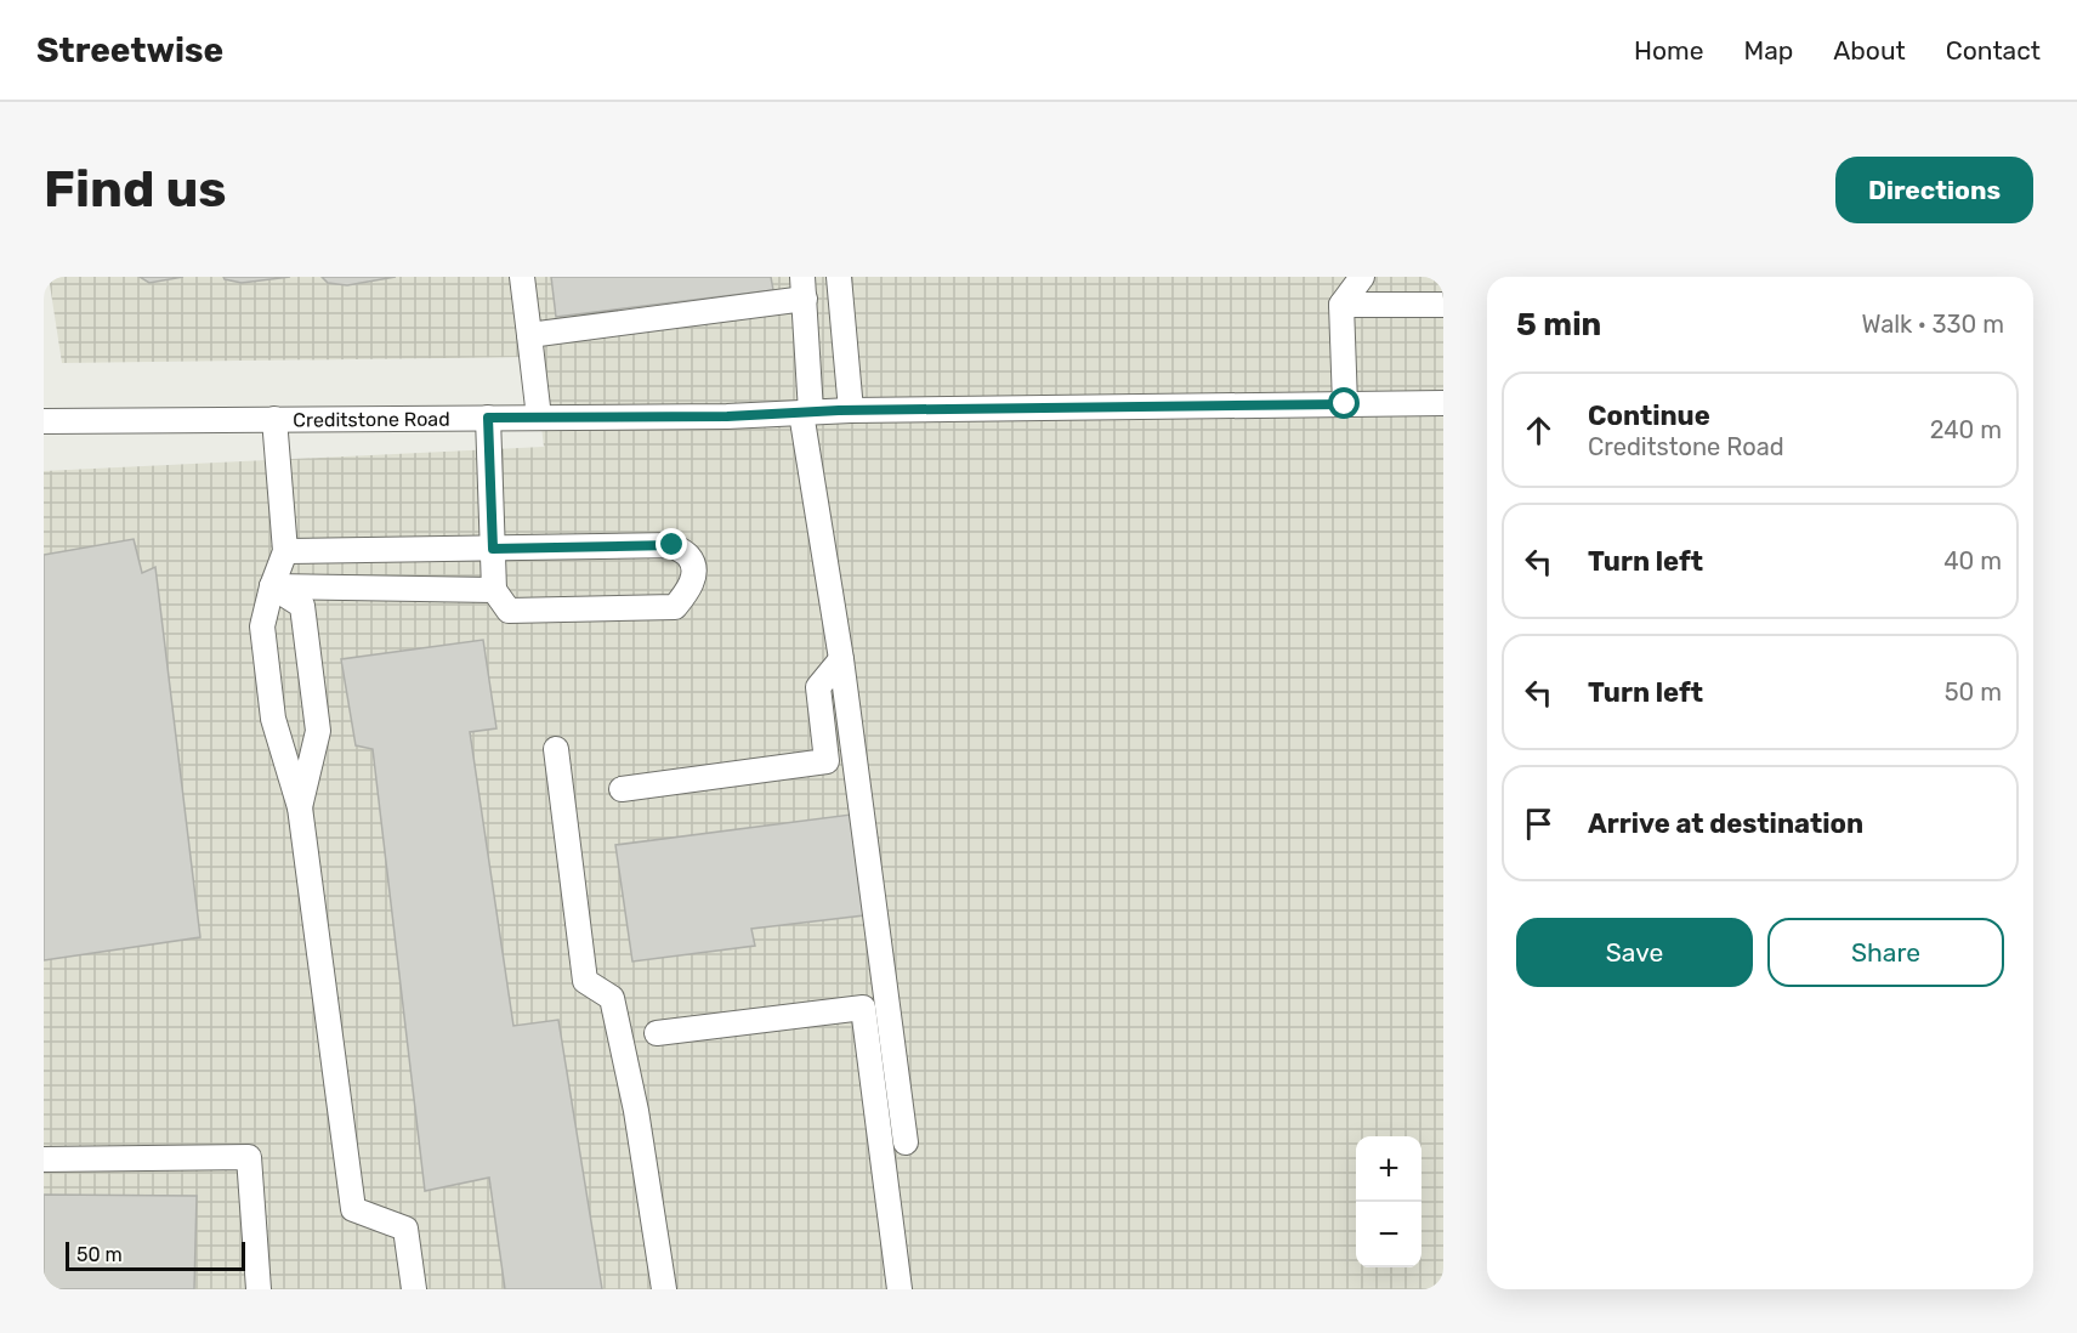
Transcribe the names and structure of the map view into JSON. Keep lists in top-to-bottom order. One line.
{"streets":{"street":["Creditstone Road"]},"scale_bar":"50 m","page":{"header":"Streetwise","nav":["Home","Map","About","Contact"],"buttons":["Directions",["Save","Share"]],"title":"Find us","heading":["5 min","Walk · 330 m"],"list":[["Continue","Creditstone Road","240 m"],["Turn left","40 m"],["Turn left","50 m"],"Arrive at destination"],"map_buttons":["+","−"],"scale":"50 m"}}
